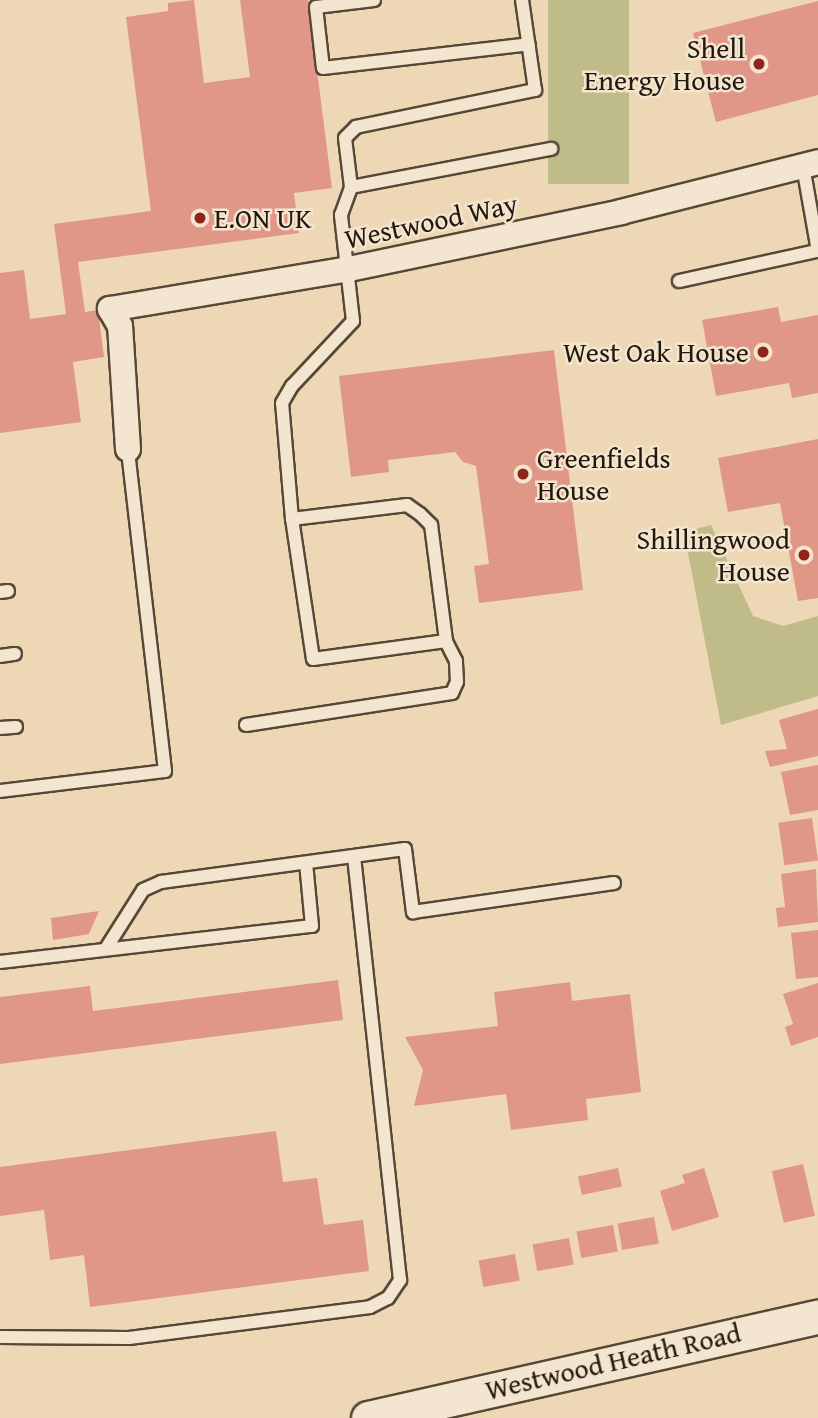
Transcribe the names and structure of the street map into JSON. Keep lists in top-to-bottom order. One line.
{"streets":{"street":["Westwood Way","Westwood Heath Road"]},"places":["Shell Energy House","E.ON UK","West Oak House","Greenfields House","Shillingwood House"]}
